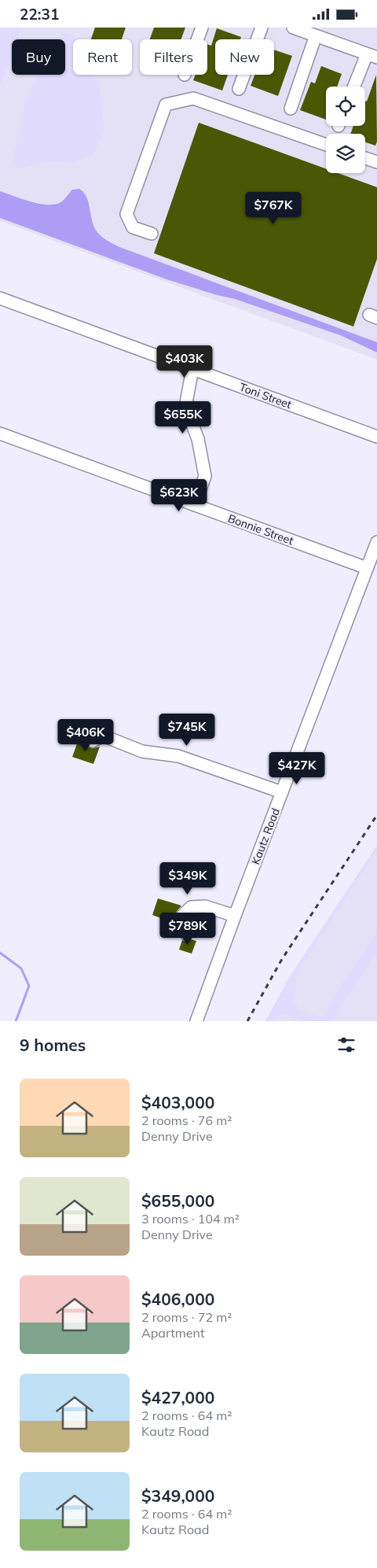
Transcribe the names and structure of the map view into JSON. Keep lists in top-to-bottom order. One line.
{"streets":{"street":["Toni Street","Bonnie Street","Kautz Road"]},"crossings":[["Bonnie Street","Kautz Road"]],"page":{"status":"22:31","chip":["Buy","Rent","Filters","New"],"price":["$767K","$403K","$655K","$623K","$745K","$406K","$427K","$349K","$789K"],"heading":"9 homes","list":[{"name":"$403,000","note":"2 rooms · 76 m² · Denny Drive"},{"name":"$655,000","note":"3 rooms · 104 m² · Denny Drive"},{"name":"$406,000","note":"2 rooms · 72 m² · Apartment"},{"name":"$427,000","note":"2 rooms · 64 m² · Kautz Road"},{"name":"$349,000","note":"2 rooms · 64 m² · Kautz Road"}]}}
